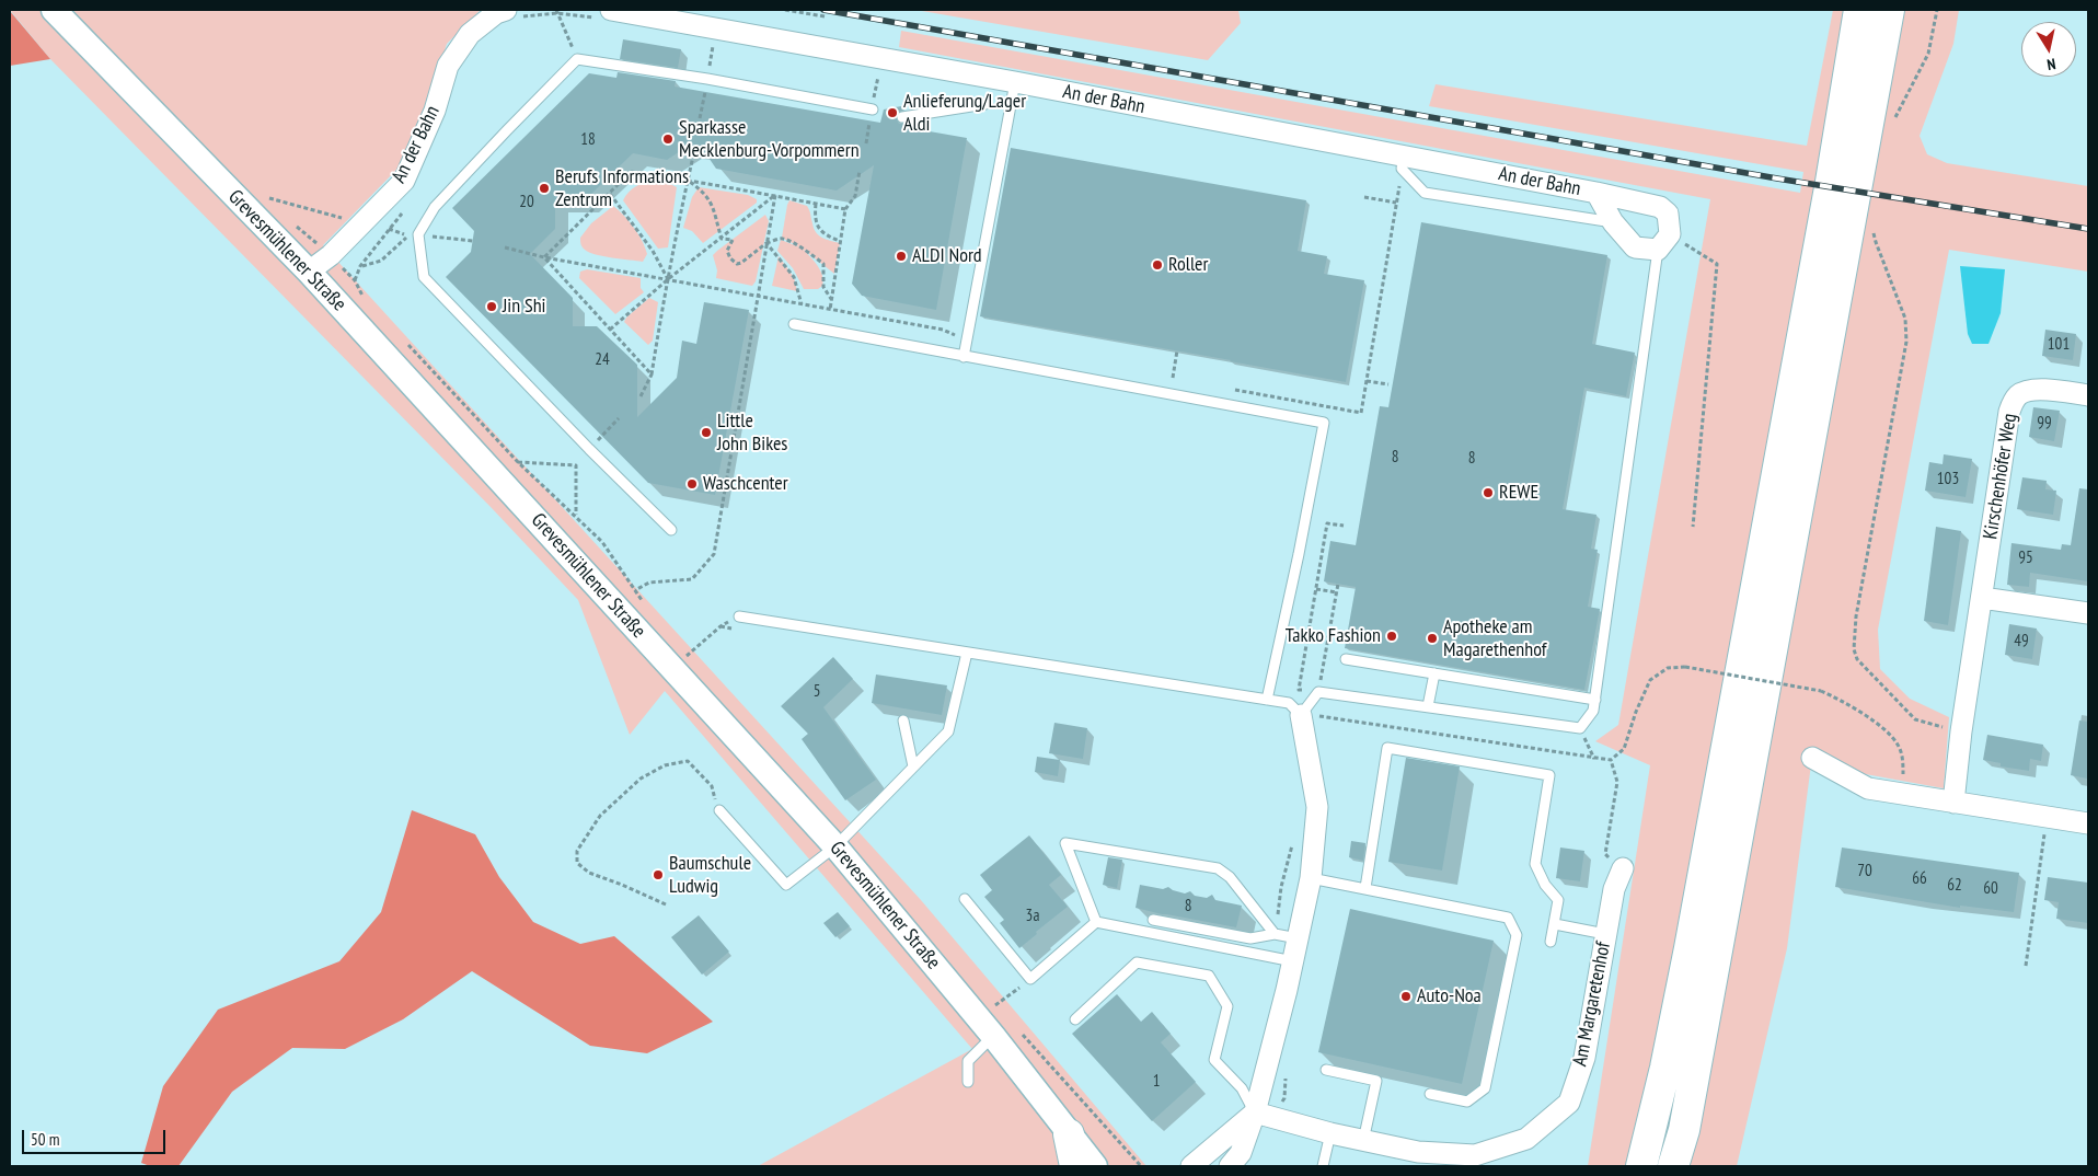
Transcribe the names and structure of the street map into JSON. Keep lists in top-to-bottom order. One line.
{"streets":{"street":["An der Bahn","Grevesmühlener Straße","Kirschenhöfer Weg","Am Margaretenhof"]},"crossings":[["An der Bahn","Grevesmühlener Straße"]],"places":["Anlieferung/Lager Aldi","Sparkasse Mecklenburg-Vorpommern","Berufs Informations Zentrum","ALDI Nord","Roller","Jin Shi","Little John Bikes","Waschcenter","REWE","Takko Fashion","Apotheke am Magarethenhof","Baumschule Ludwig","Auto-Noa"],"house_numbers":["18","20","101","24","99","8","8","103","95","49","5","70","66","62","60","8","3a","1"],"scale_bar":"50 m","north":"bottom"}
